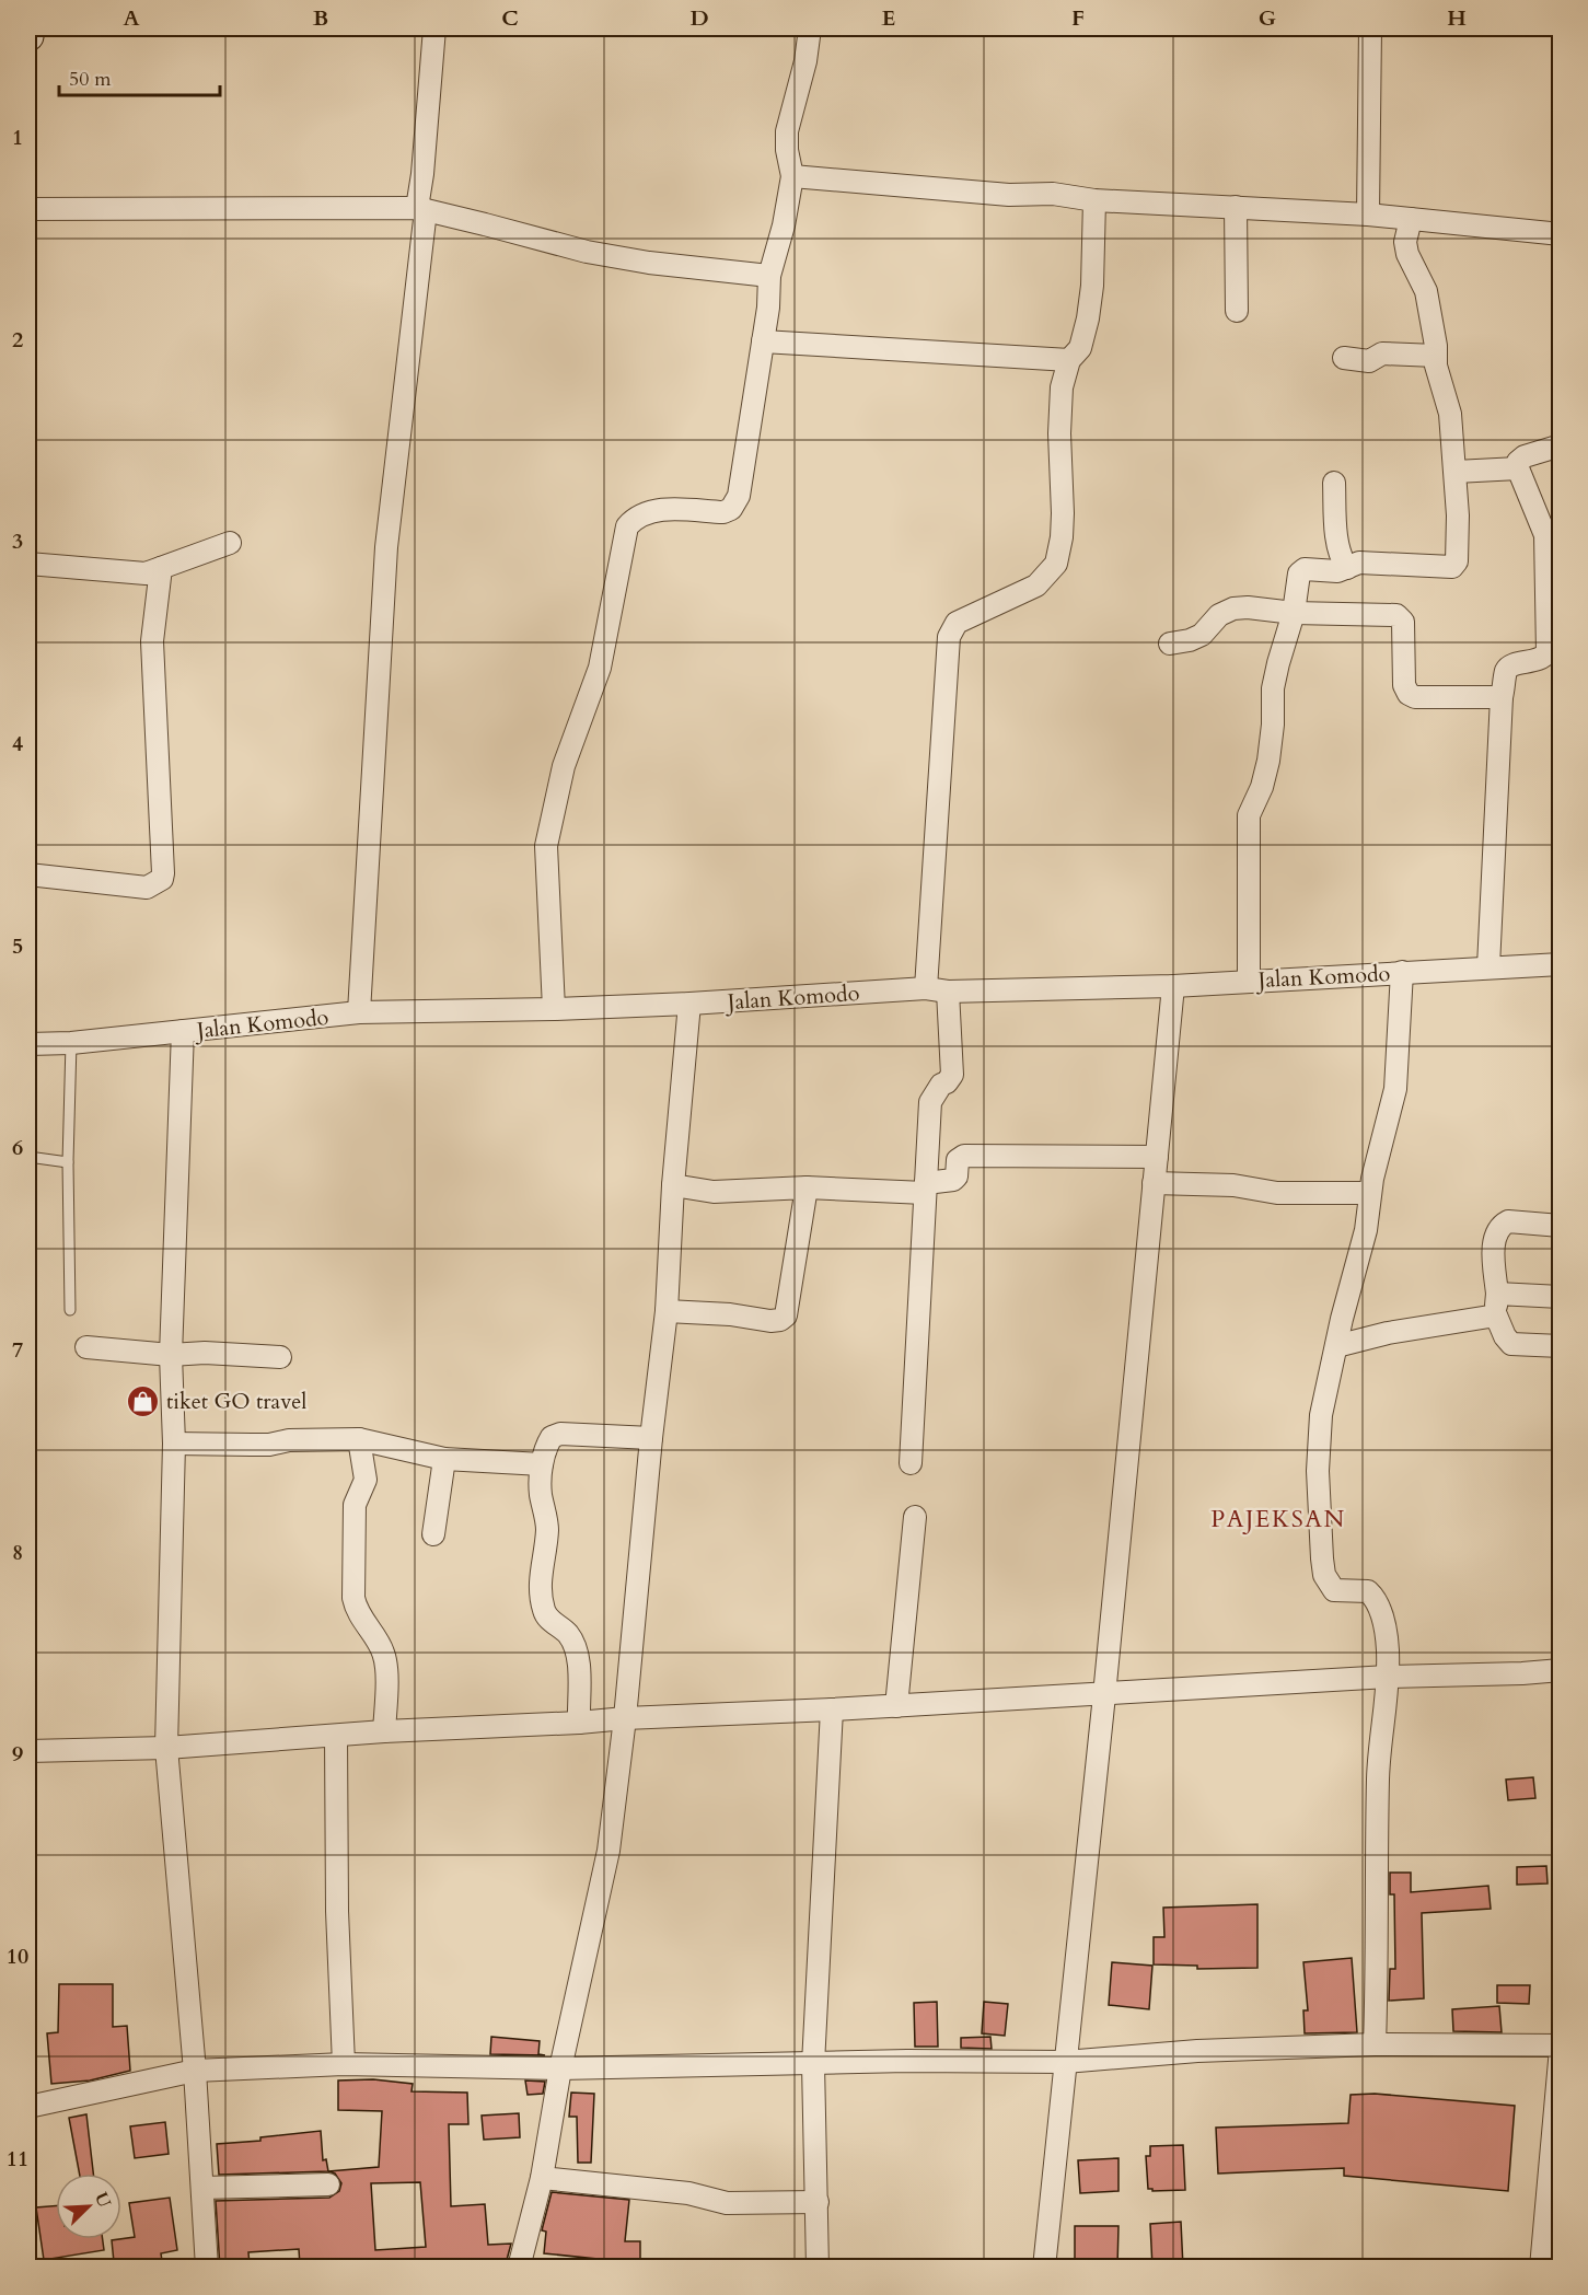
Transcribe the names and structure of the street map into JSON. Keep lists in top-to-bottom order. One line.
{"streets":{"street":["Jalan Komodo"]},"districts":["PAJEKSAN"],"places":{"shop":["tiket GO travel"]},"scale_bar":"50 m","north":"top right","grid":{"columns":["A","B","C","D","E","F","G","H"],"rows":["1","2","3","4","5","6","7","8","9","10","11"]}}
